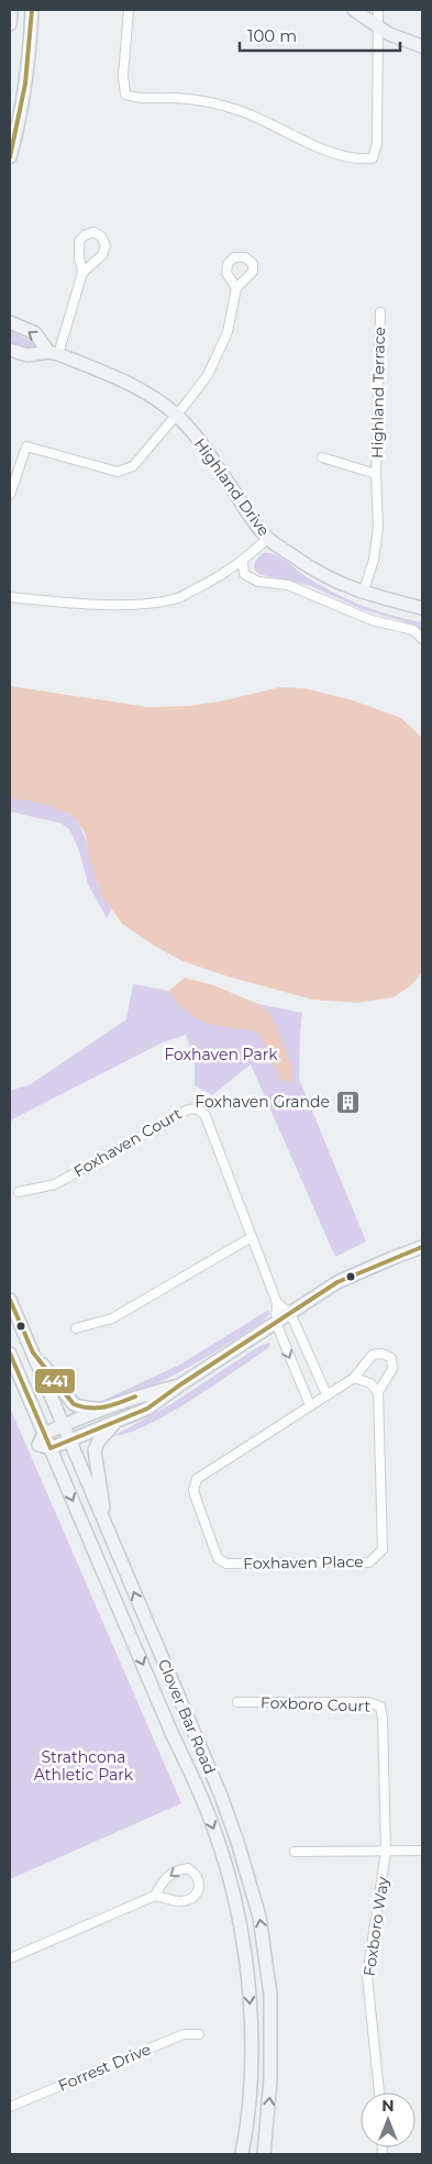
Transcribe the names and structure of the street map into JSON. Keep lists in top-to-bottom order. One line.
{"streets":{"main road":["Highland Drive","Clover Bar Road"],"street":["Highland Terrace","Foxhaven Court","Foxhaven Place","Foxboro Court","Foxboro Way","Forrest Drive"]},"crossings":[["Highland Terrace","Highland Drive"],["Foxboro Court","Foxboro Way"]],"parks":["Foxhaven Park","Strathcona Athletic Park"],"places":{"building":["Foxhaven Grande"]},"lines":["transit line 441"],"scale_bar":"100 m","north":"top"}
